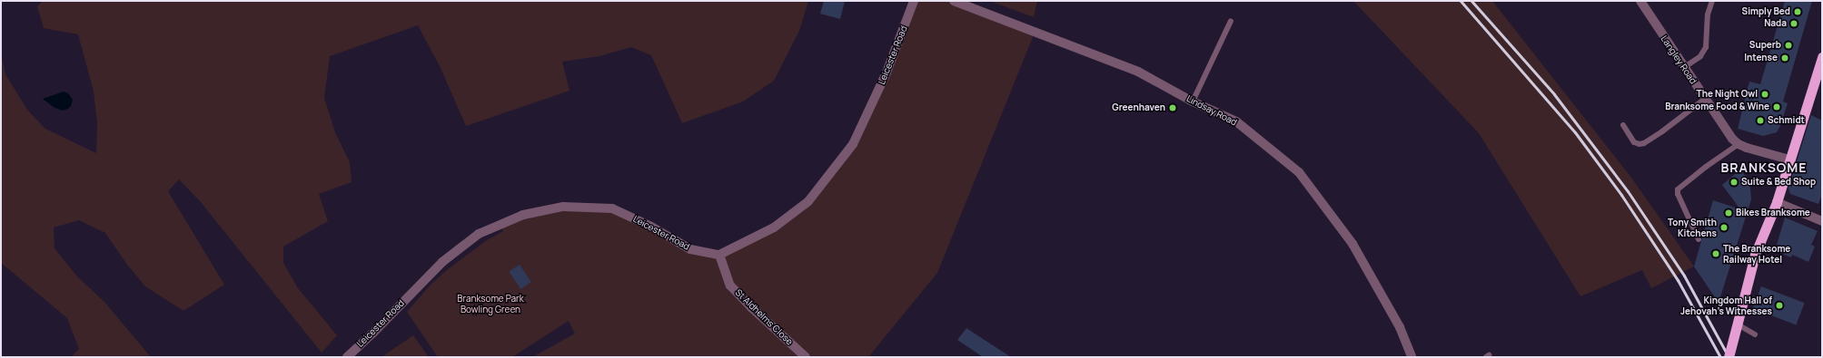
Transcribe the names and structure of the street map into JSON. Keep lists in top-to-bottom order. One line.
{"streets":{"street":["Leicester Road","Langley Road","Lindsay Road","St Aldhelms Close"]},"crossings":[["Leicester Road","St Aldhelms Close"]],"districts":["BRANKSOME"],"parks":["Branksome Park Bowling Green"],"places":["Simply Bed","Nada","Superb","Intense","The Night Owl","Branksome Food & Wine","Greenhaven","Schmidt","Suite & Bed Shop","Bikes Branksome","Tony Smith Kitchens","The Branksome Railway Hotel","Kingdom Hall of Jehovah's Witnesses"]}
